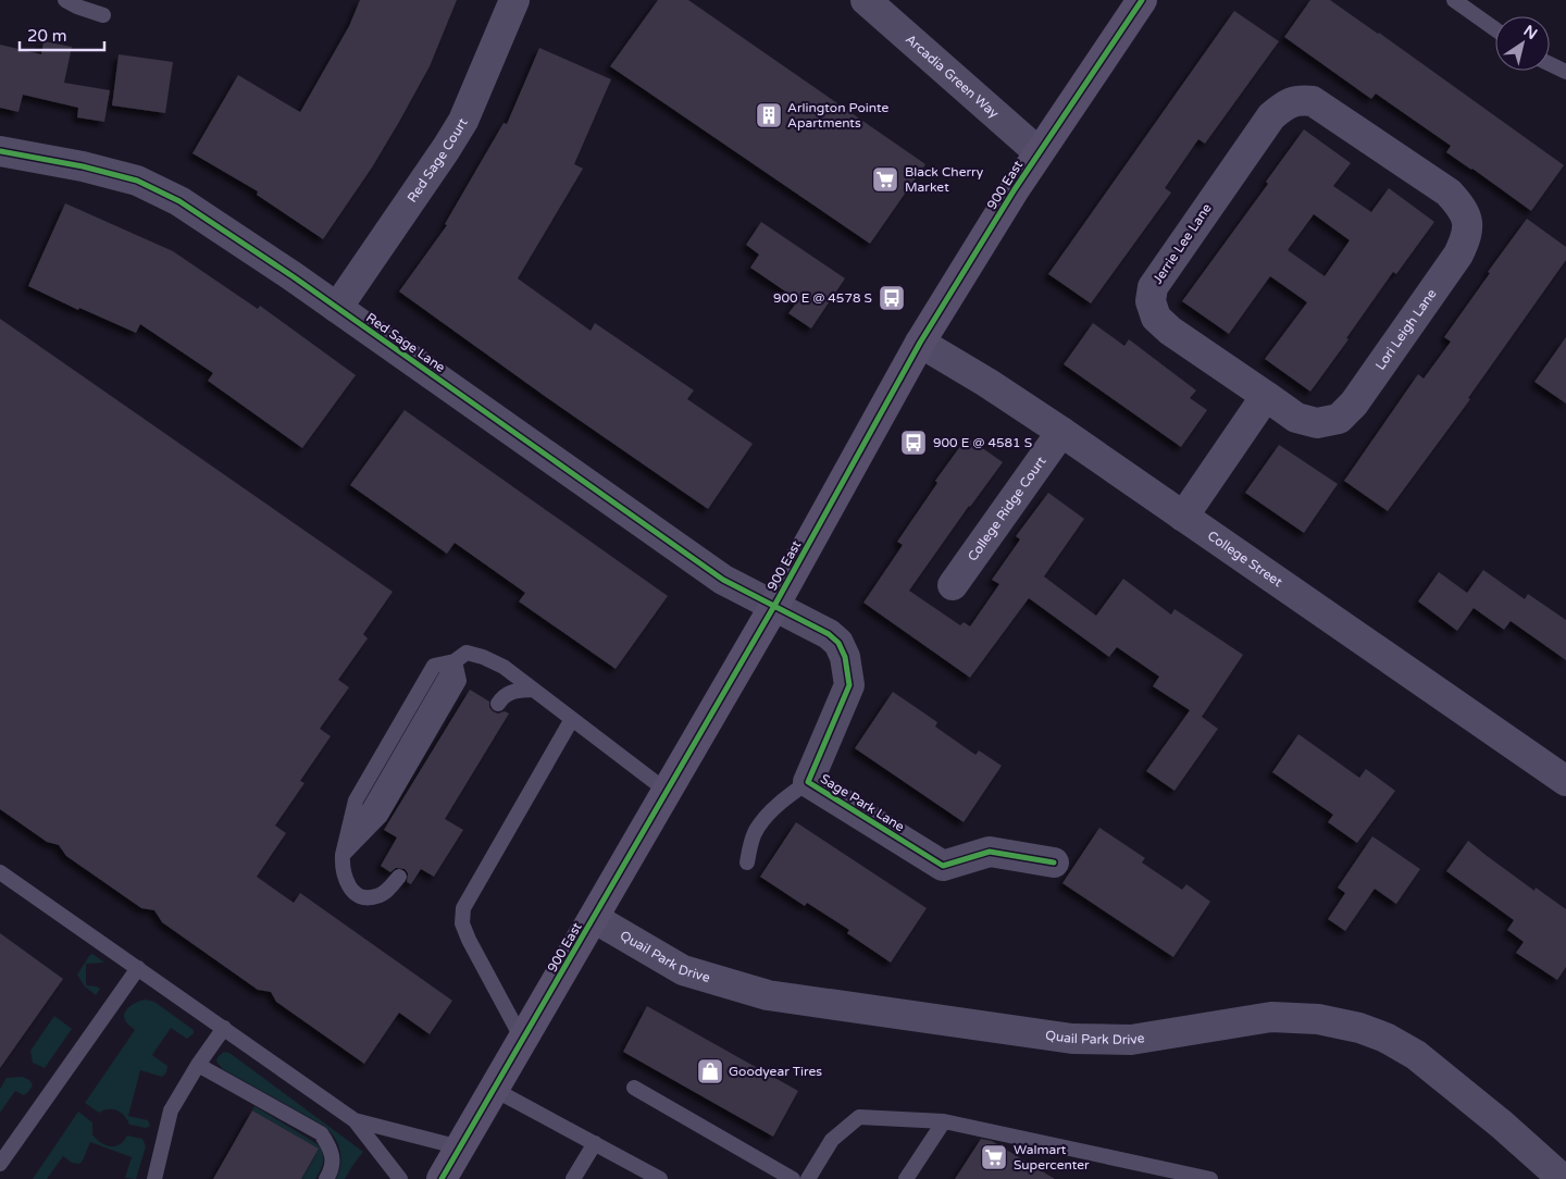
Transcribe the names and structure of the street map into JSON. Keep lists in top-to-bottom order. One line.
{"streets":{"main road":["900 East"],"street":["Arcadia Green Way","Red Sage Court","Jerrie Lee Lane","Lori Leigh Lane","Red Sage Lane","College Ridge Court","College Street","Sage Park Lane","Quail Park Drive"]},"crossings":[["Arcadia Green Way","900 East"],["Red Sage Court","Red Sage Lane"],["900 East","Red Sage Lane"],["900 East","College Street"],["900 East","Sage Park Lane"],["900 East","Quail Park Drive"],["Jerrie Lee Lane","Lori Leigh Lane"],["Red Sage Lane","Sage Park Lane"],["College Ridge Court","College Street"]],"places":{"building":["Arlington Pointe Apartments"],"supermarket":["Black Cherry Market","Walmart Supercenter"],"bus stop":["900 E @ 4578 S","900 E @ 4581 S"],"shop":["Goodyear Tires"]},"scale_bar":"20 m","north":"top right"}
